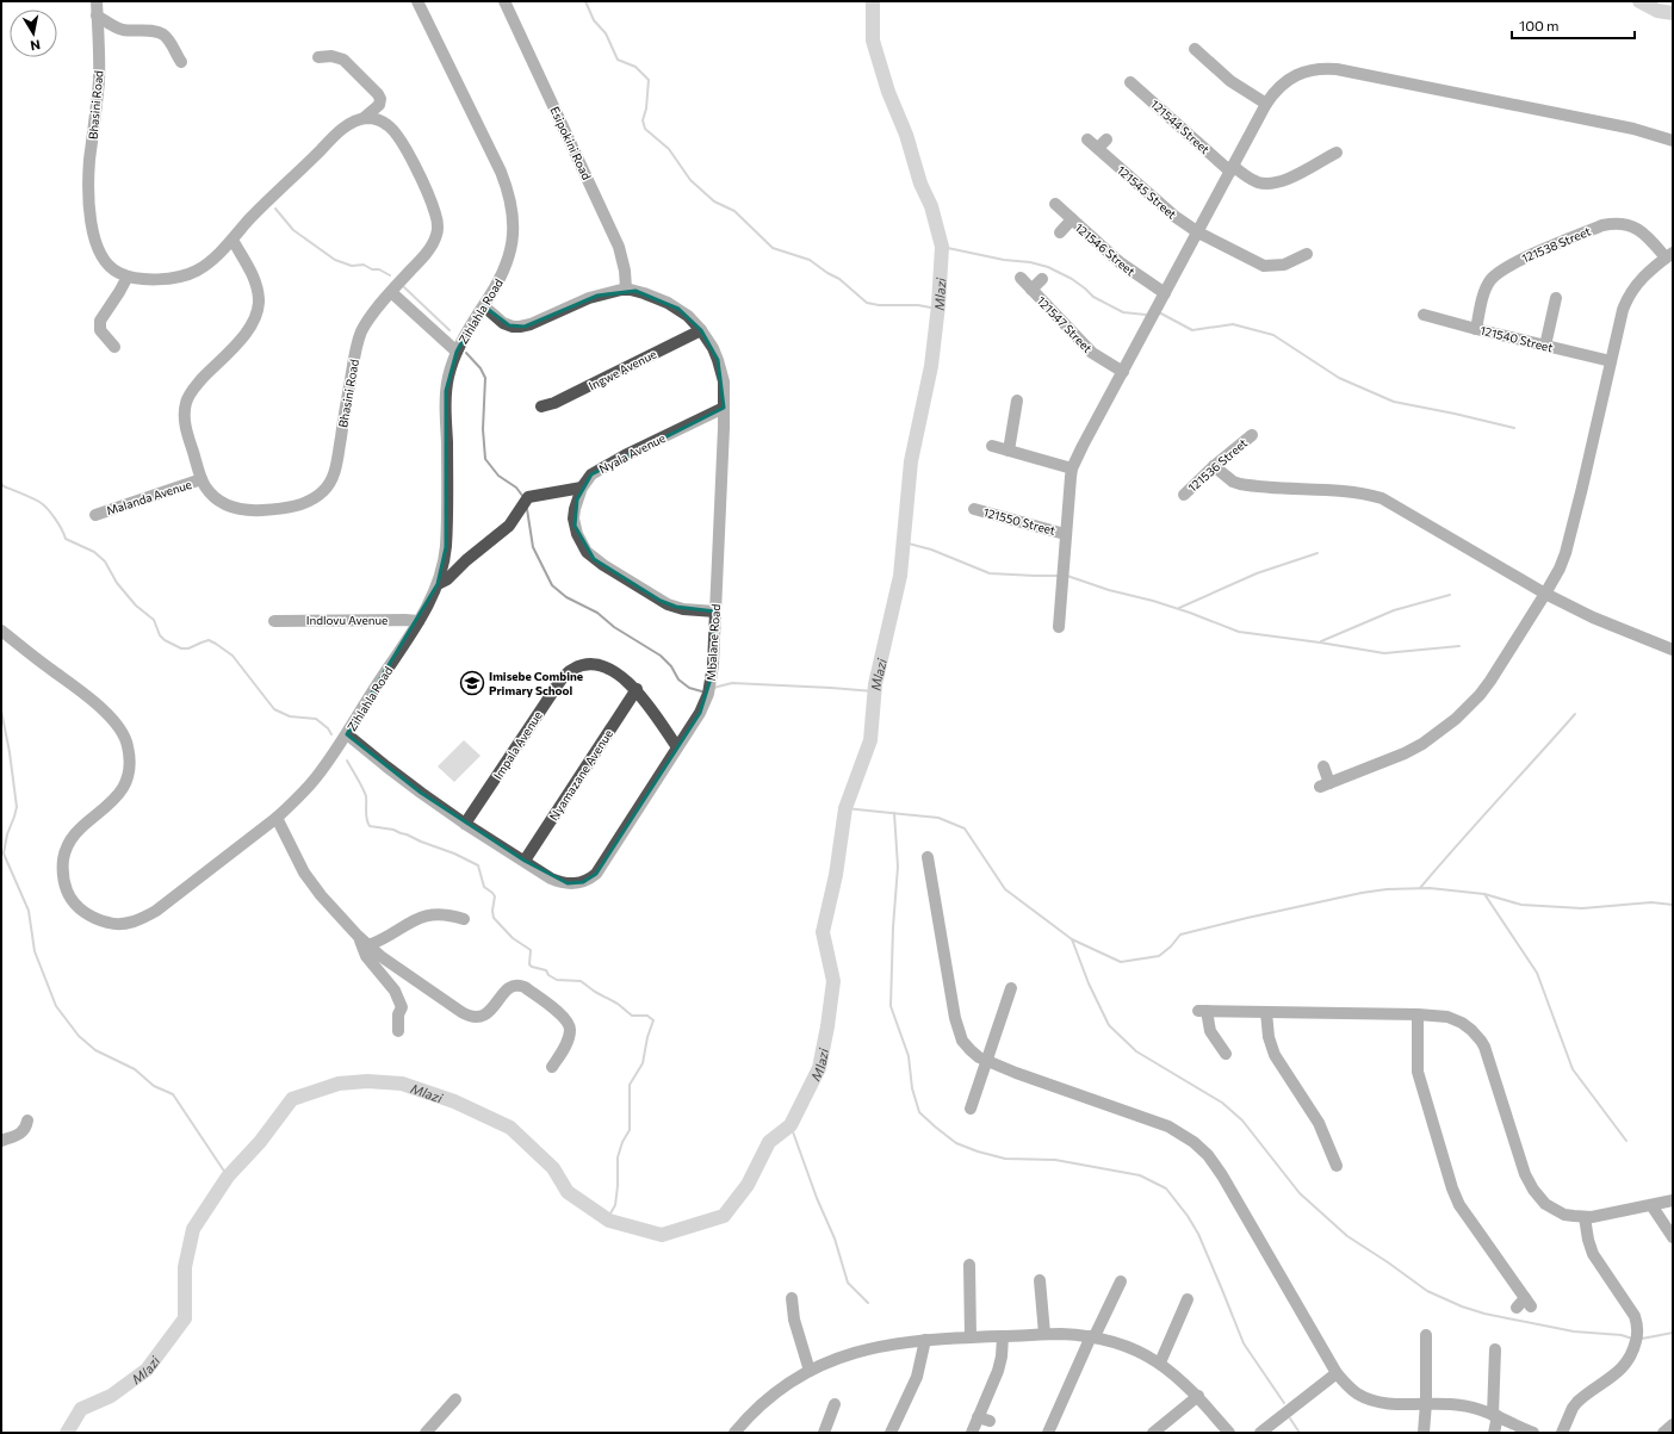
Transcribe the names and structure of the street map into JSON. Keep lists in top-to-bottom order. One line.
{"streets":{"street":["Bhasini Road","121544 Street","Esipokini Road","121545 Street","121538 Street","121546 Street","Zihlahla Road","121547 Street","121540 Street","Ingwe Avenue","Nyala Avenue","121536 Street","Malanda Avenue","121550 Street","Indlovu Avenue","Mbalane Road","Impala Avenue","Nyamazane Avenue"]},"crossings":[["Bhasini Road","Malanda Avenue"],["Esipokini Road","Mbalane Road"],["121538 Street","121540 Street"],["Zihlahla Road","Indlovu Avenue"],["Zihlahla Road","Mbalane Road"],["Ingwe Avenue","Mbalane Road"],["Nyala Avenue","Mbalane Road"],["Mbalane Road","Impala Avenue"],["Mbalane Road","Nyamazane Avenue"],["Impala Avenue","Nyamazane Avenue"]],"water":["Mlazi"],"places":{"school or university":["Imisebe Combine Primary School"]},"scale_bar":"100 m","north":"bottom"}
